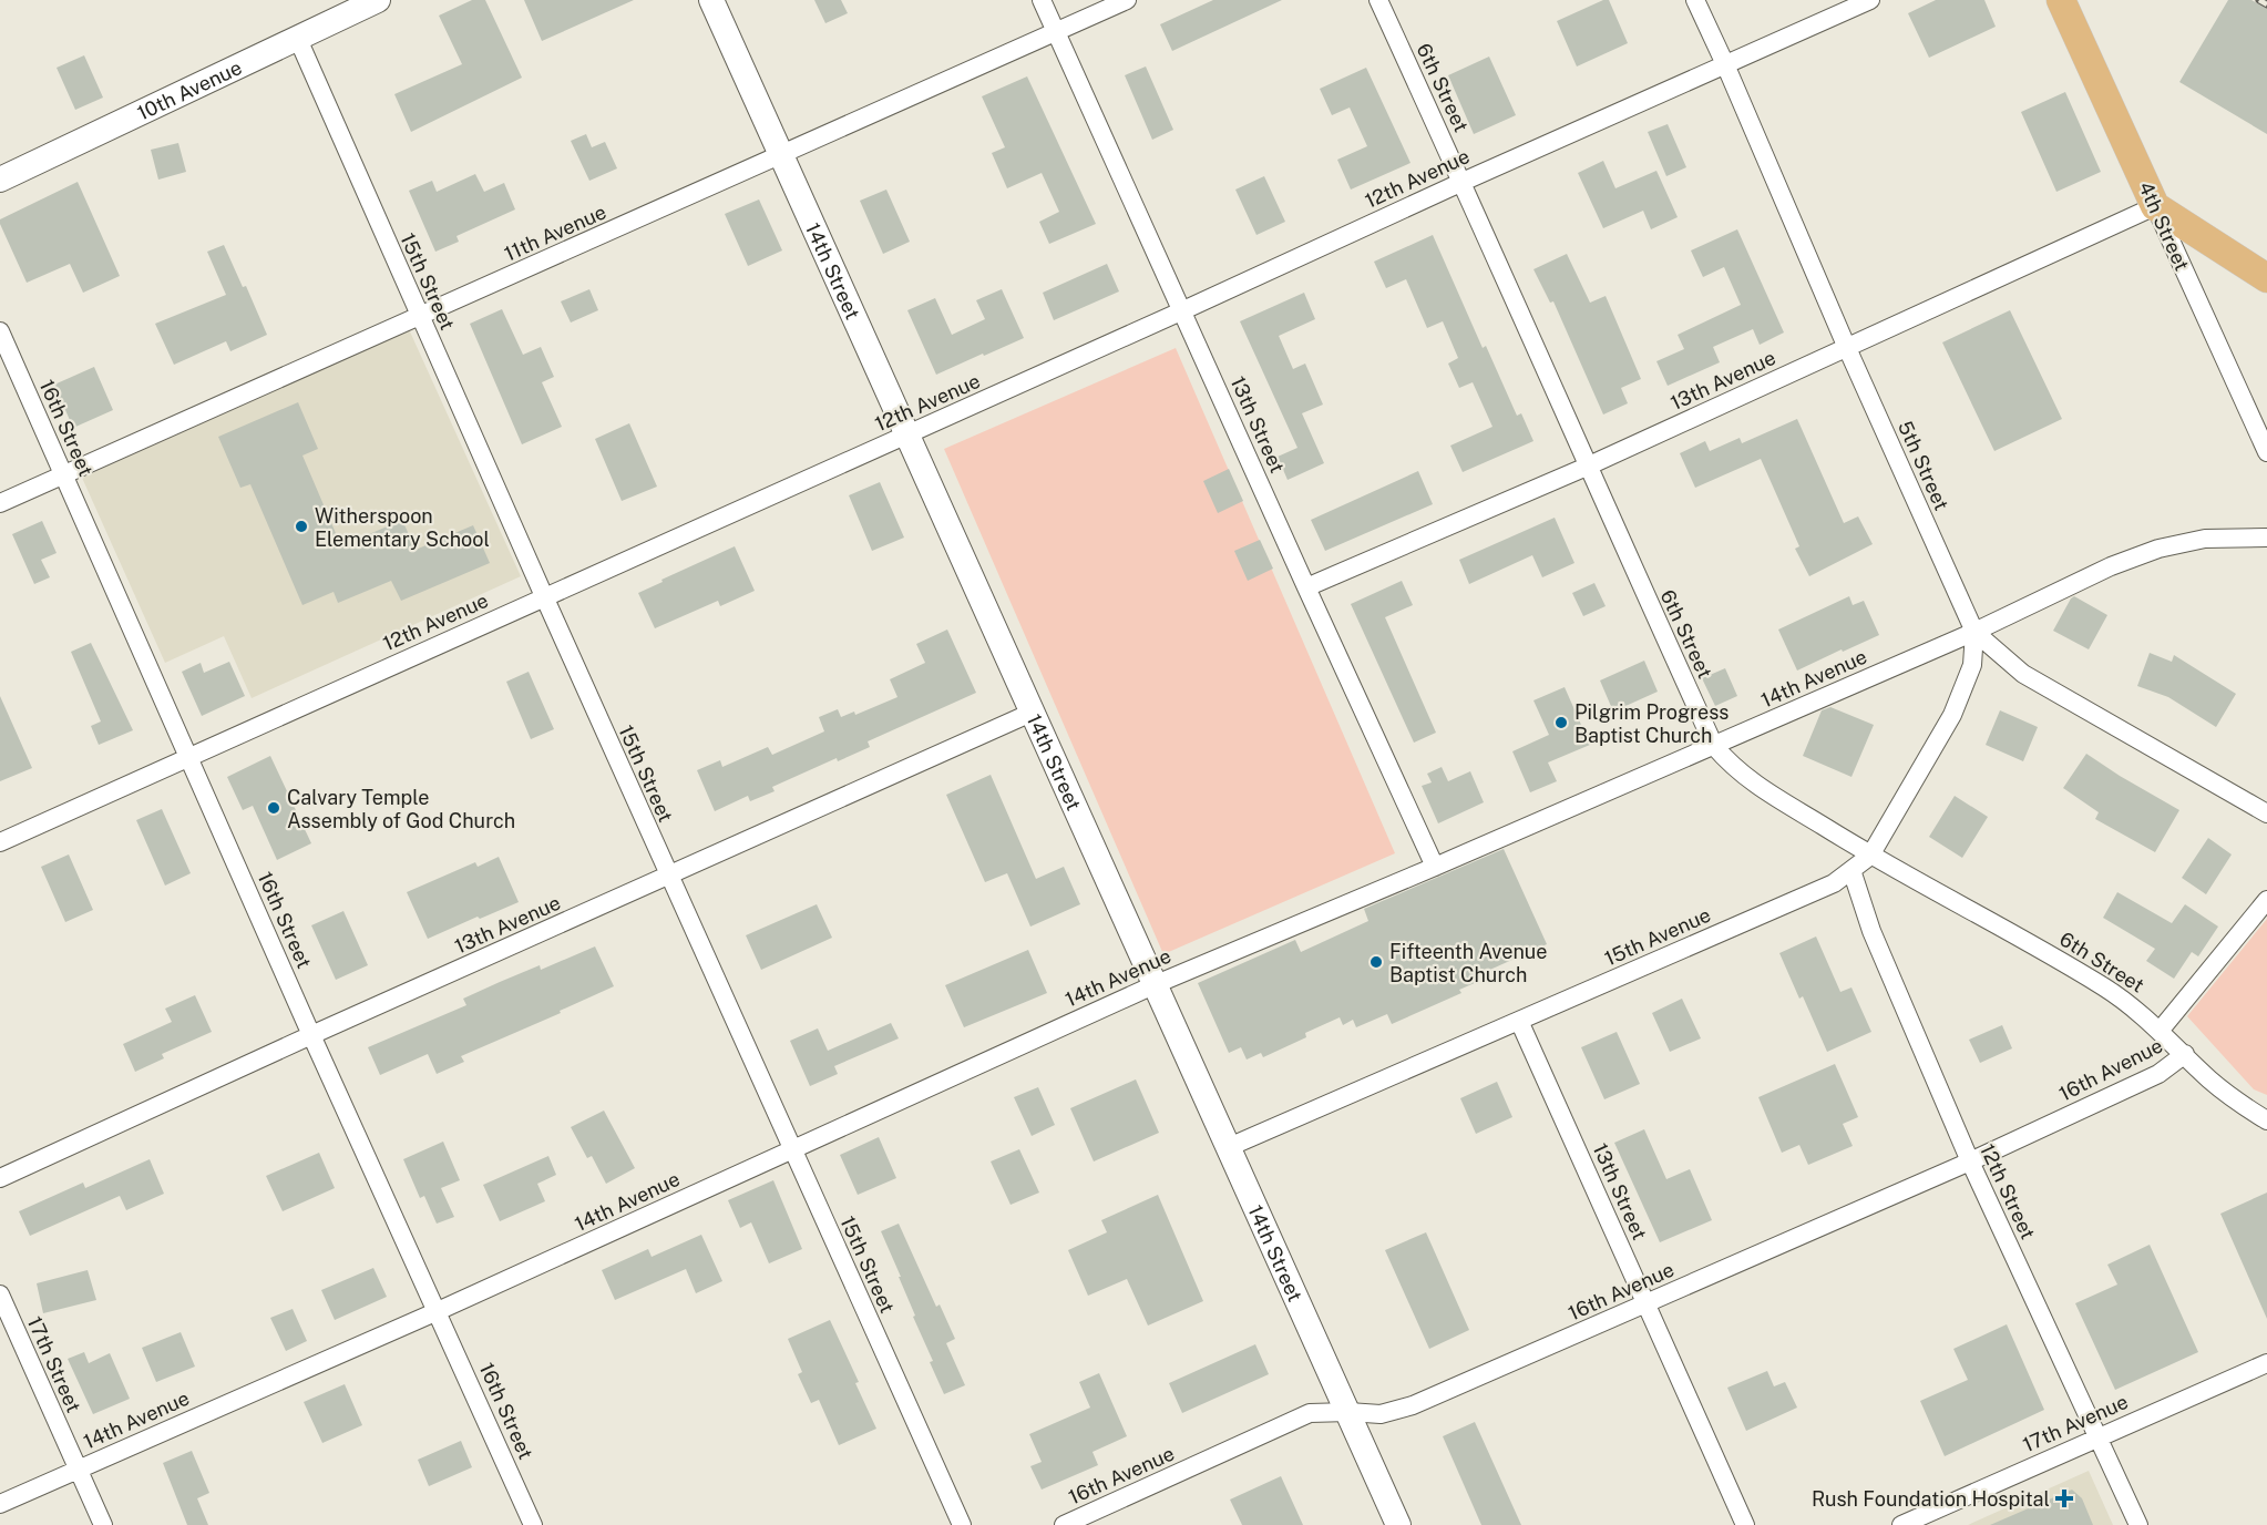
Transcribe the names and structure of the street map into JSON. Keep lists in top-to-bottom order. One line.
{"streets":{"main road":["10th Avenue","4th Street","14th Street"],"street":["6th Street","12th Avenue","11th Avenue","15th Street","13th Avenue","13th Street","16th Street","5th Street","14th Avenue","15th Avenue","16th Avenue","12th Street","17th Street","17th Avenue"]},"crossings":[["6th Street","12th Avenue"],["6th Street","13th Avenue"],["6th Street","14th Avenue"],["6th Street","15th Avenue"],["6th Street","16th Avenue"],["10th Avenue","15th Street"],["12th Avenue","14th Street"],["12th Avenue","15th Street"],["12th Avenue","13th Street"],["12th Avenue","16th Street"],["12th Avenue","5th Street"],["4th Street","13th Avenue"],["11th Avenue","14th Street"],["11th Avenue","15th Street"],["11th Avenue","13th Street"],["11th Avenue","16th Street"],["14th Street","13th Avenue"],["14th Street","14th Avenue"],["14th Street","15th Avenue"],["14th Street","16th Avenue"],["15th Street","13th Avenue"],["15th Street","14th Avenue"],["13th Avenue","13th Street"],["13th Avenue","16th Street"],["13th Avenue","5th Street"],["13th Street","14th Avenue"],["13th Street","15th Avenue"],["13th Street","16th Avenue"],["16th Street","14th Avenue"],["5th Street","14th Avenue"],["5th Street","15th Avenue"],["14th Avenue","15th Avenue"],["14th Avenue","17th Street"],["15th Avenue","12th Street"],["16th Avenue","12th Street"],["12th Street","17th Avenue"]],"places":{"other":["Witherspoon Elementary School","Pilgrim Progress Baptist Church","Calvary Temple Assembly of God Church","Fifteenth Avenue Baptist Church"],"health":["Rush Foundation Hospital"]}}
